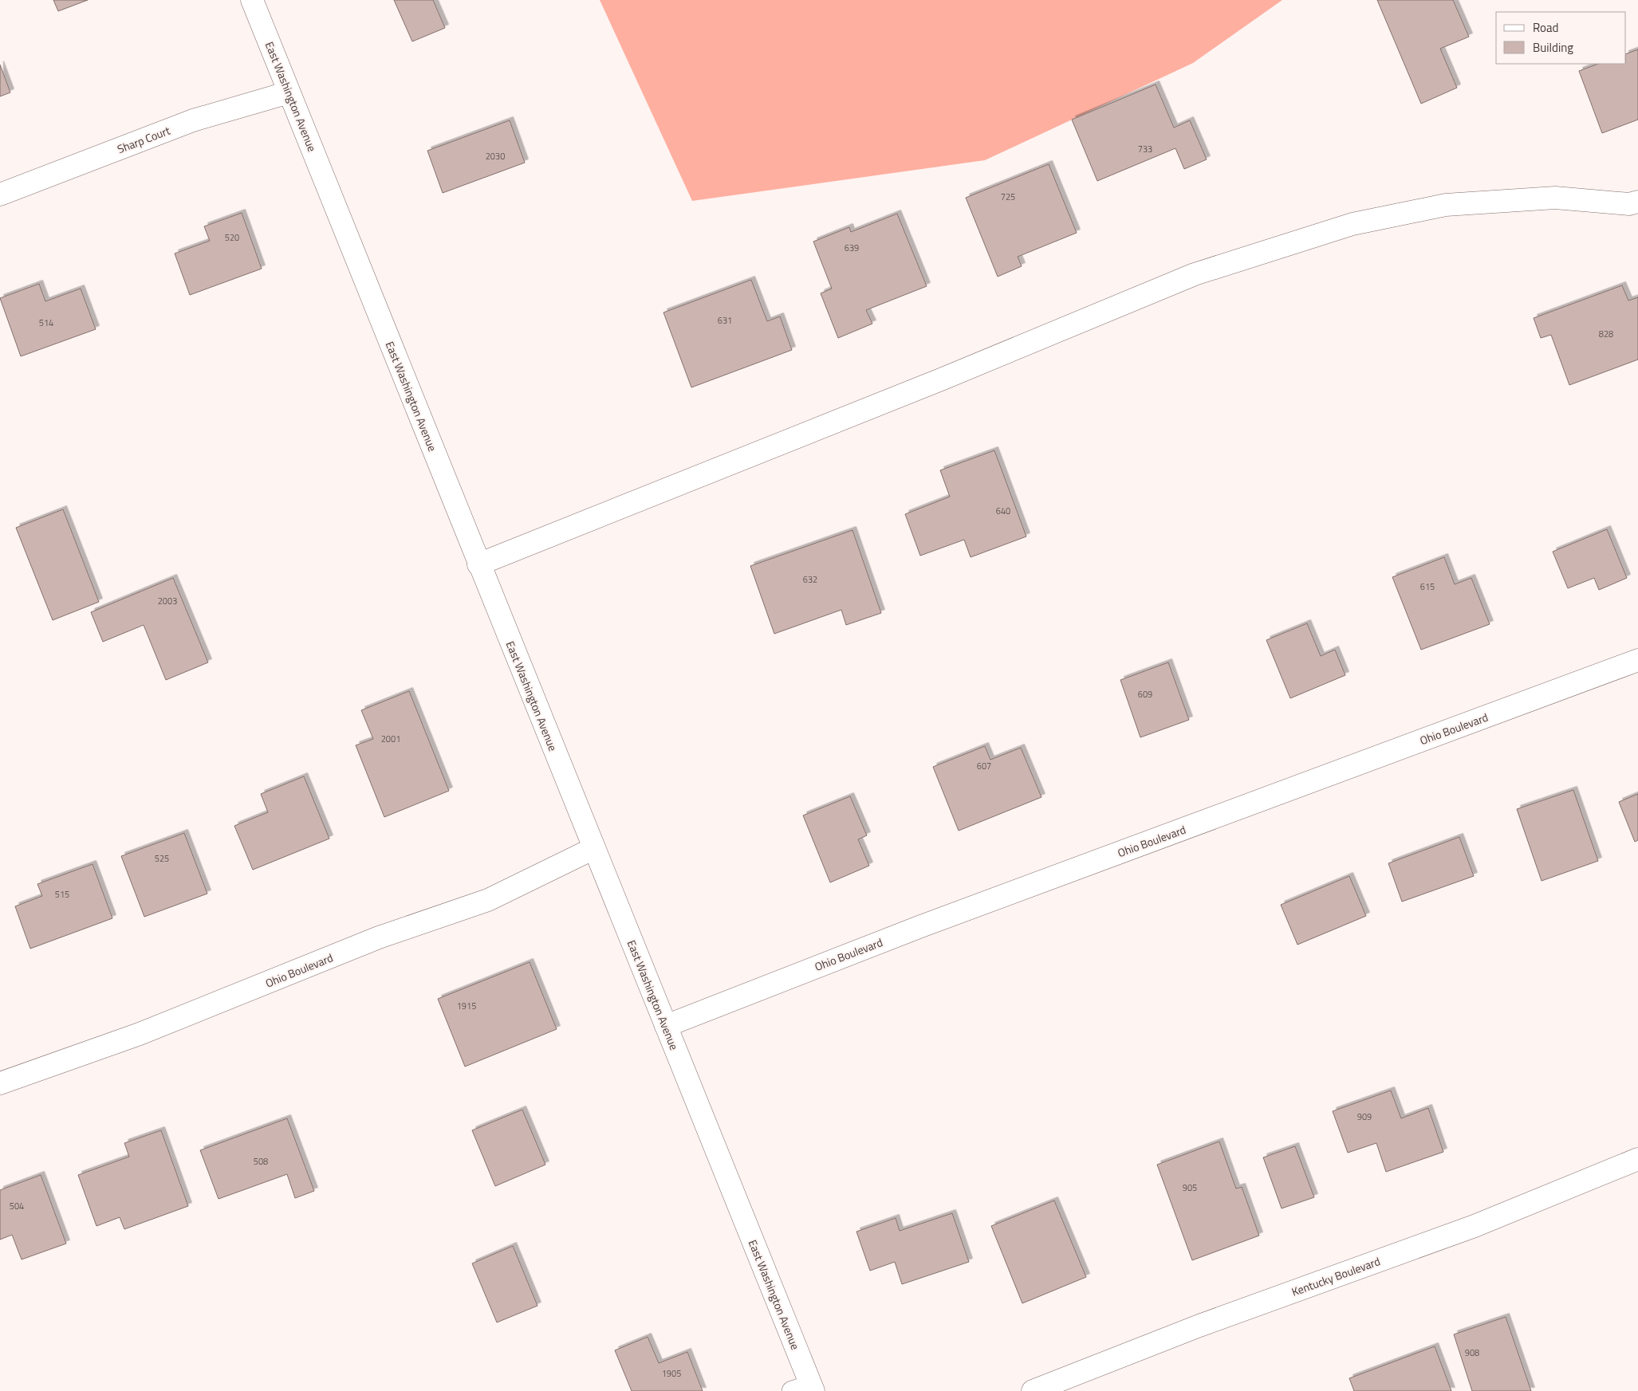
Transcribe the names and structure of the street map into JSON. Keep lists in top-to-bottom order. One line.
{"streets":{"street":["East Washington Avenue","Sharp Court","Ohio Boulevard","Kentucky Boulevard"]},"crossings":[["East Washington Avenue","Sharp Court"],["East Washington Avenue","Ohio Boulevard"]],"house_numbers":["733","2030","725","520","639","631","514","828","640","632","615","2003","609","2001","607","525","515","1915","909","508","905","504","908","1905"],"legend":["Road","Building"]}
